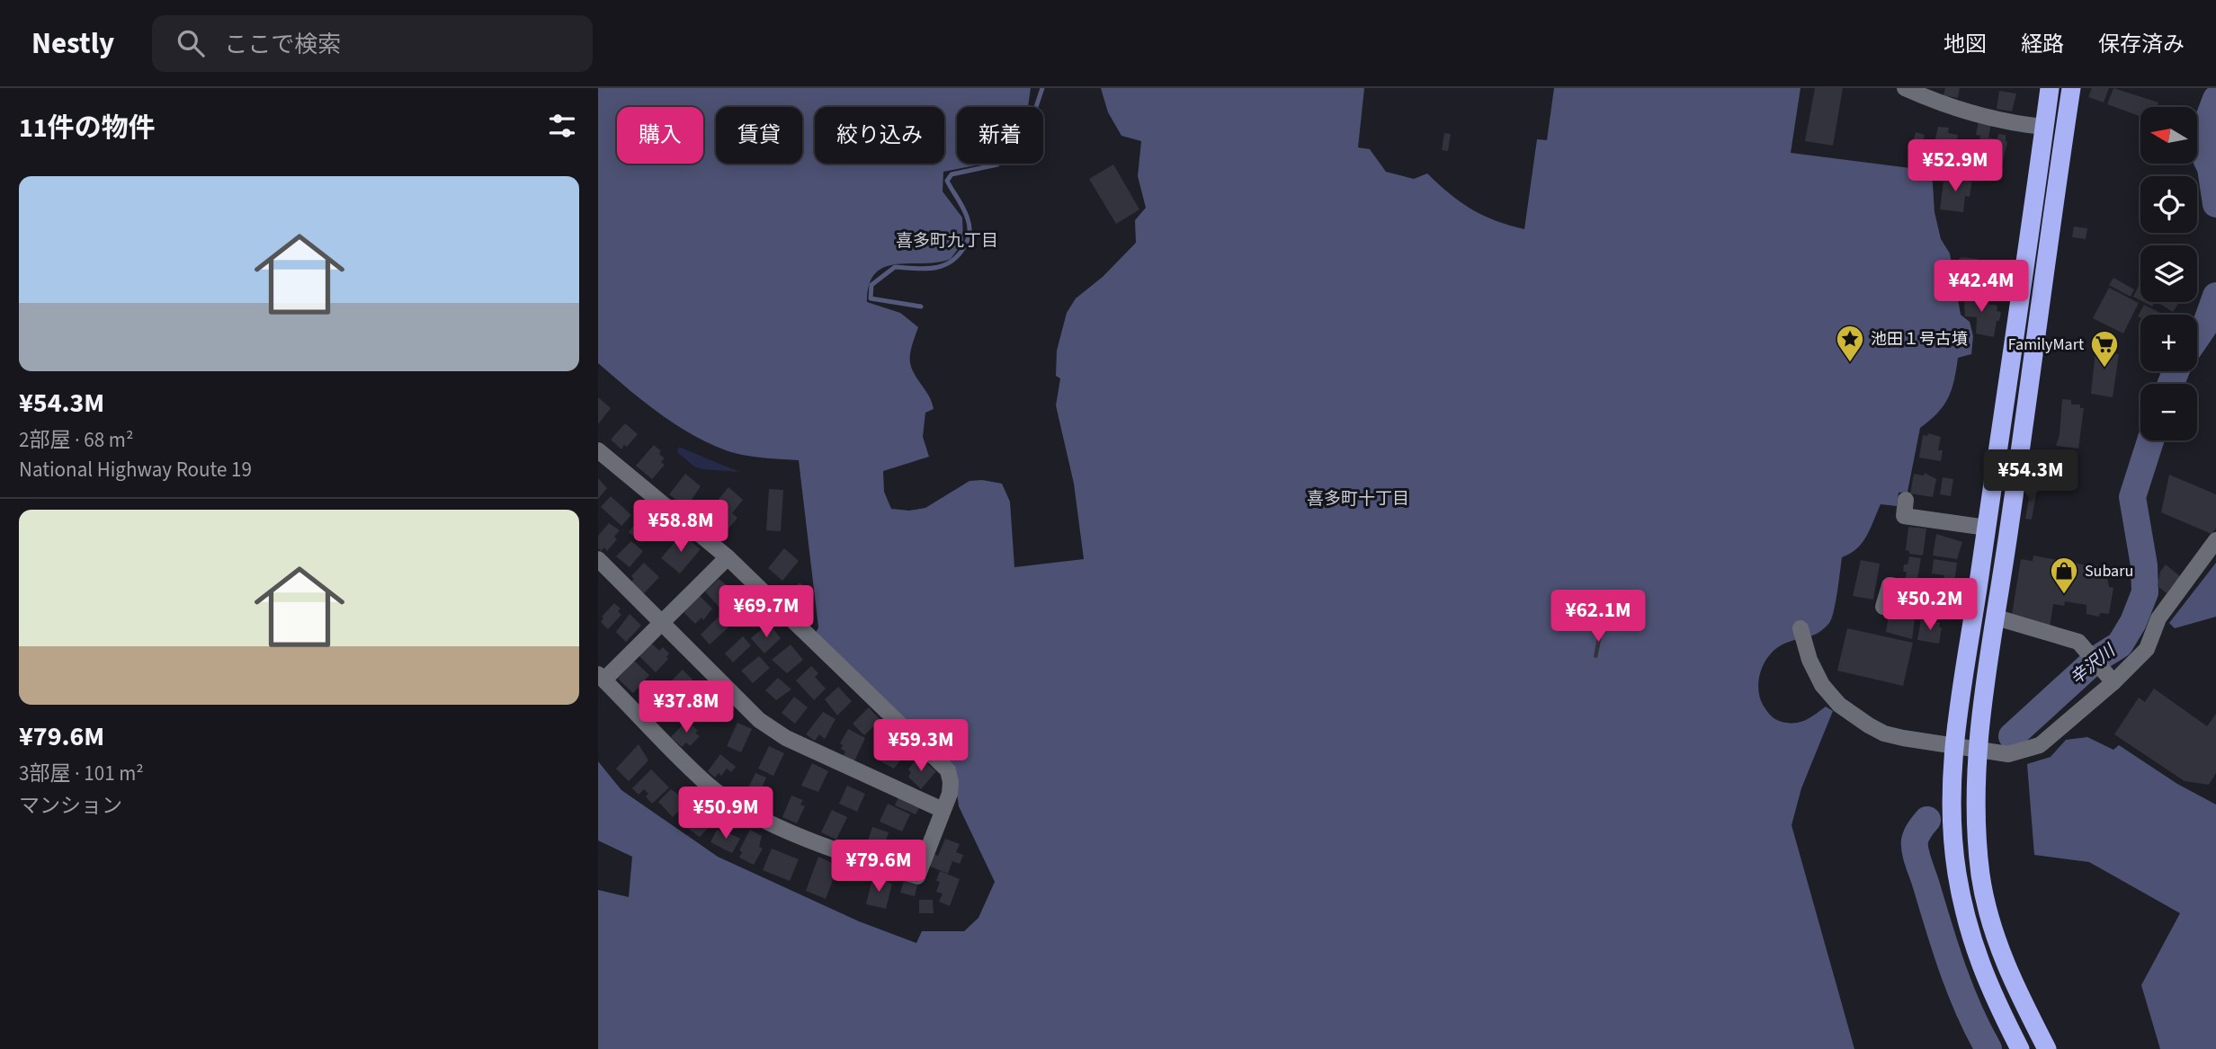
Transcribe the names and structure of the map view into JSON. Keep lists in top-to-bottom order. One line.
{"districts":["喜多町九丁目","喜多町十丁目"],"water":["辛沢川"],"places":{"place":["池田１号古墳"],"supermarket":["FamilyMart"],"shop":["Subaru"]},"north":"left","page":{"header":"Nestly","search":"ここで検索","nav":["地図","経路","保存済み"],"heading":"11件の物件","map_buttons":["+","−"],"chip":["購入","賃貸","絞り込み","新着"],"price":["¥52.9M","¥42.4M","¥54.3M","¥58.8M","¥50.2M","¥69.7M","¥62.1M","¥37.8M","¥59.3M","¥50.9M","¥79.6M"],"list":[{"name":"¥54.3M","note":"2部屋 · 68 m² · National Highway Route 19"},{"name":"¥79.6M","note":"3部屋 · 101 m² · マンション"}]}}
